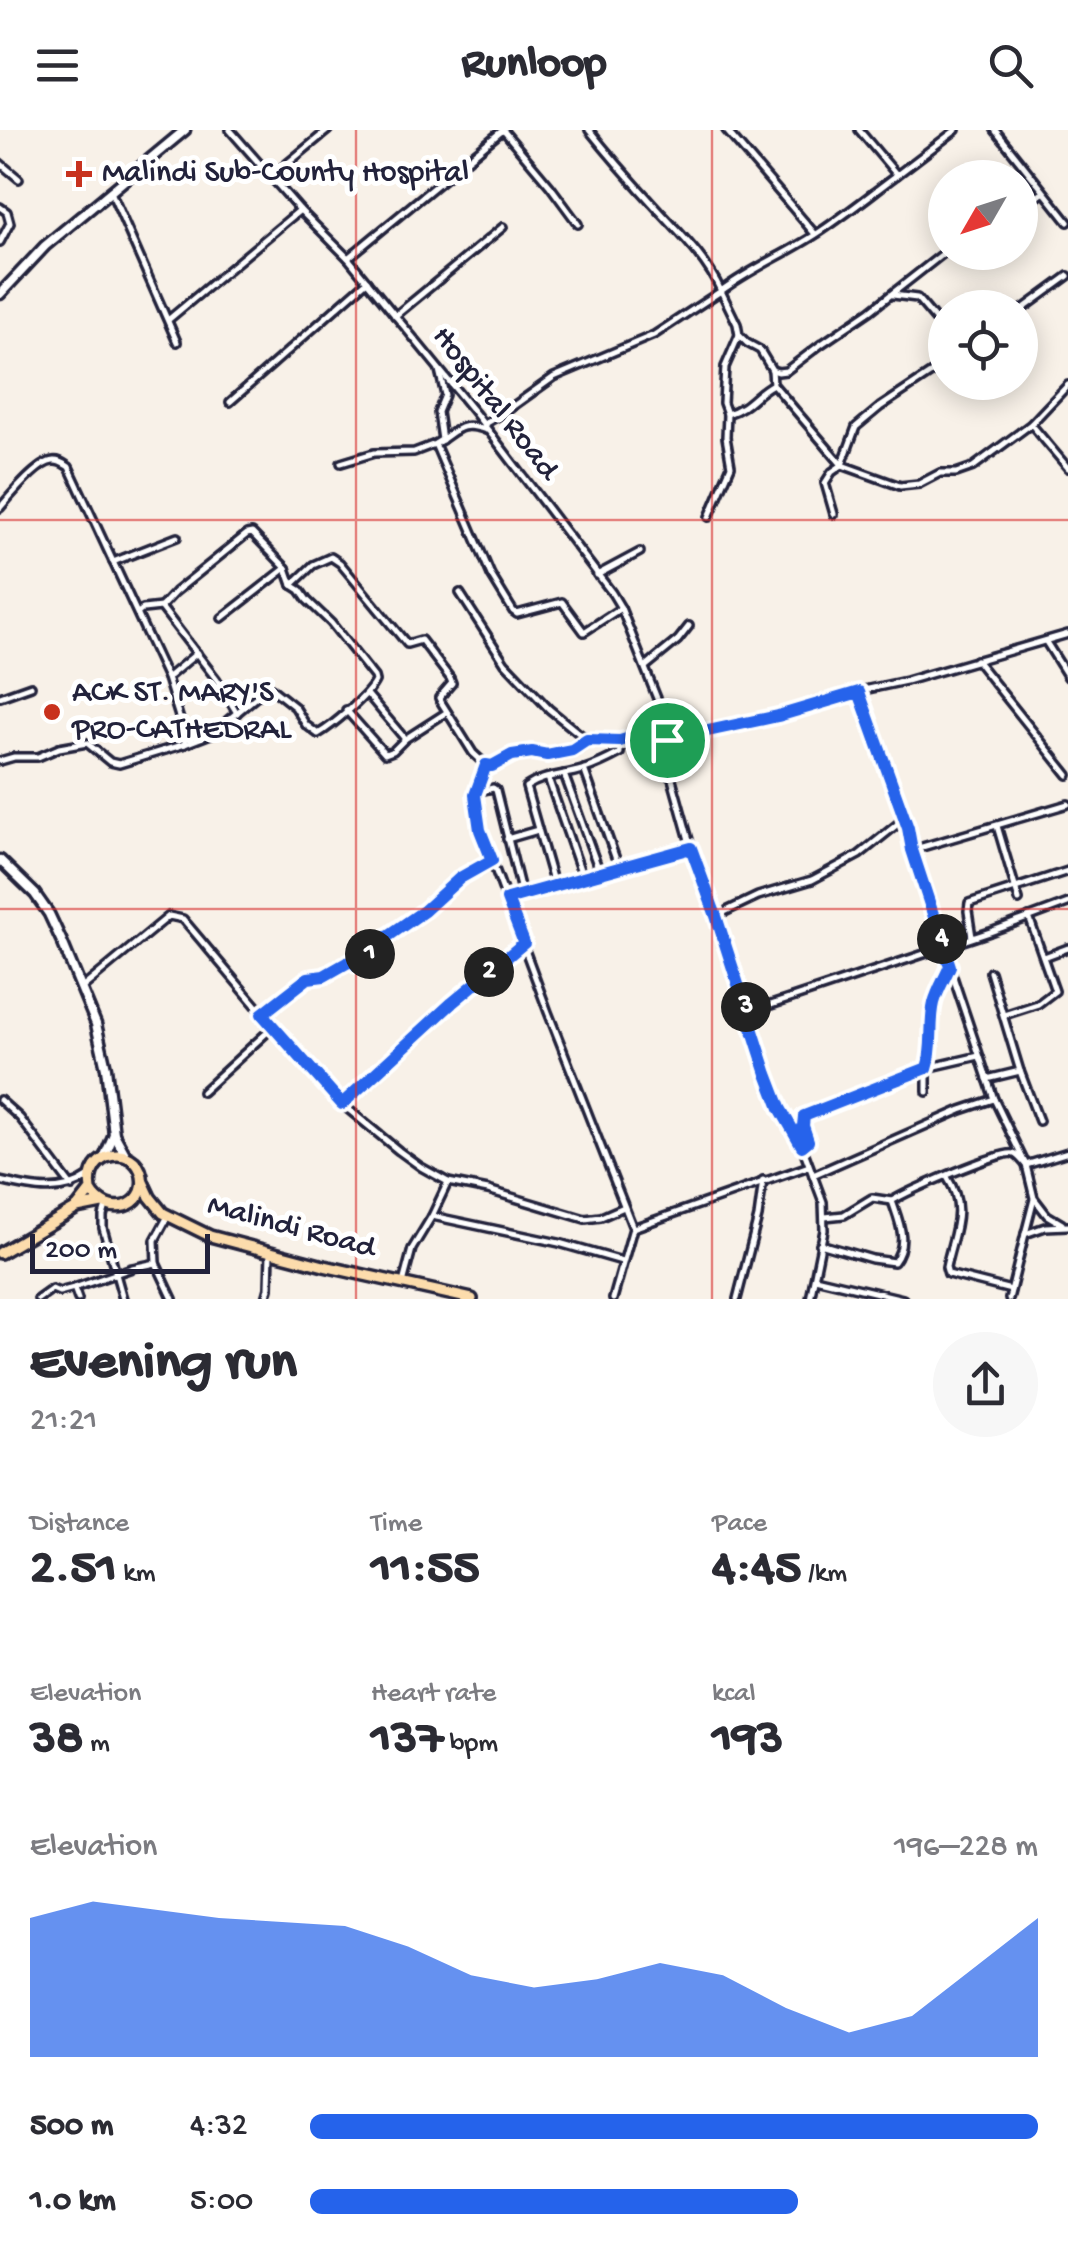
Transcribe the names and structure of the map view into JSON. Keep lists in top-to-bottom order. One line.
{"streets":{"highway":["Malindi Road"],"street":["Hospital Road"]},"places":{"health":["Malindi Sub-County Hospital"],"other":["ACK ST. MARY'S PRO-CATHEDRAL"]},"scale_bar":"200 m","north":"bottom left","page":{"header":"Runloop","pins":["4","1","2","3"],"scale":"200 m","heading":["Evening run","21:21"],"stats":[["Distance","2.51 km"],["Time","11:55"],["Pace","4:45 /km"],["Elevation","38 m"],["Heart rate","137 bpm"],["kcal","193"]],"chart":["Elevation","196–228 m"],"list":[{"name":"500 m","note":"4:32"},{"name":"1.0 km","note":"5:00"}]}}
